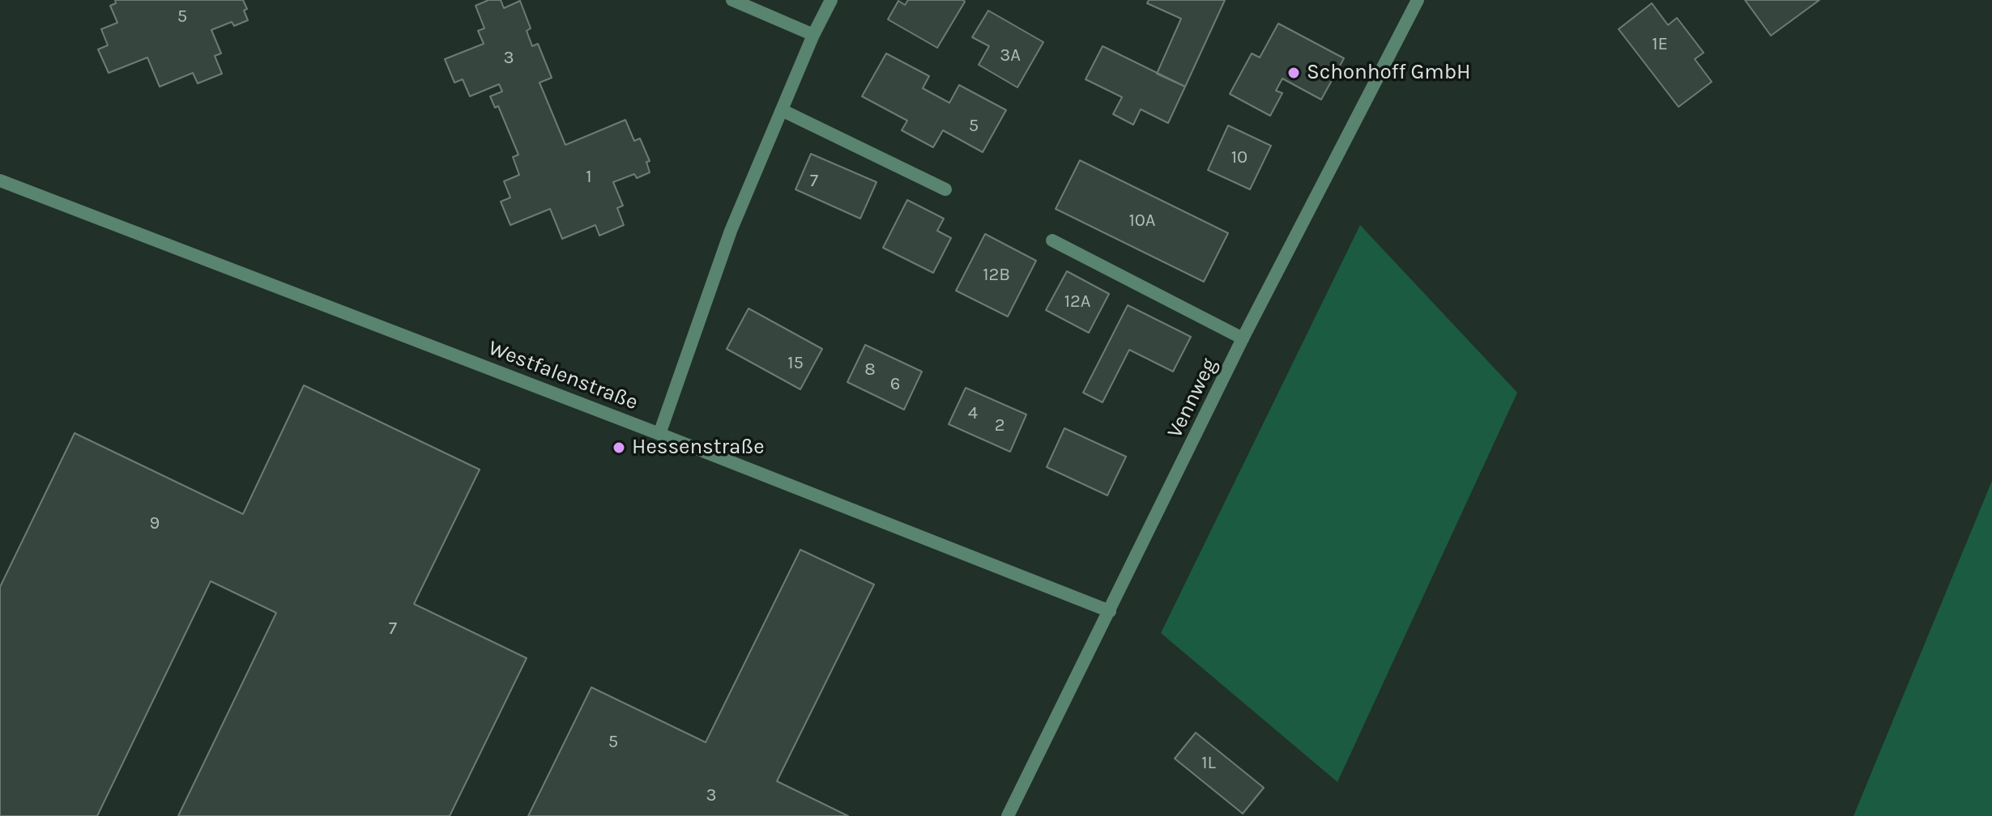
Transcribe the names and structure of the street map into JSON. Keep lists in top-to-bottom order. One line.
{"streets":{"street":["Westfalenstraße","Vennweg"]},"crossings":[["Westfalenstraße","Vennweg"]],"places":["Schonhoff GmbH","Hessenstraße"],"house_numbers":["5","1E","3A","3","5","10","1","7","10A","12B","12A","15","8","6","4","2","9","7","5","1L","3"]}
